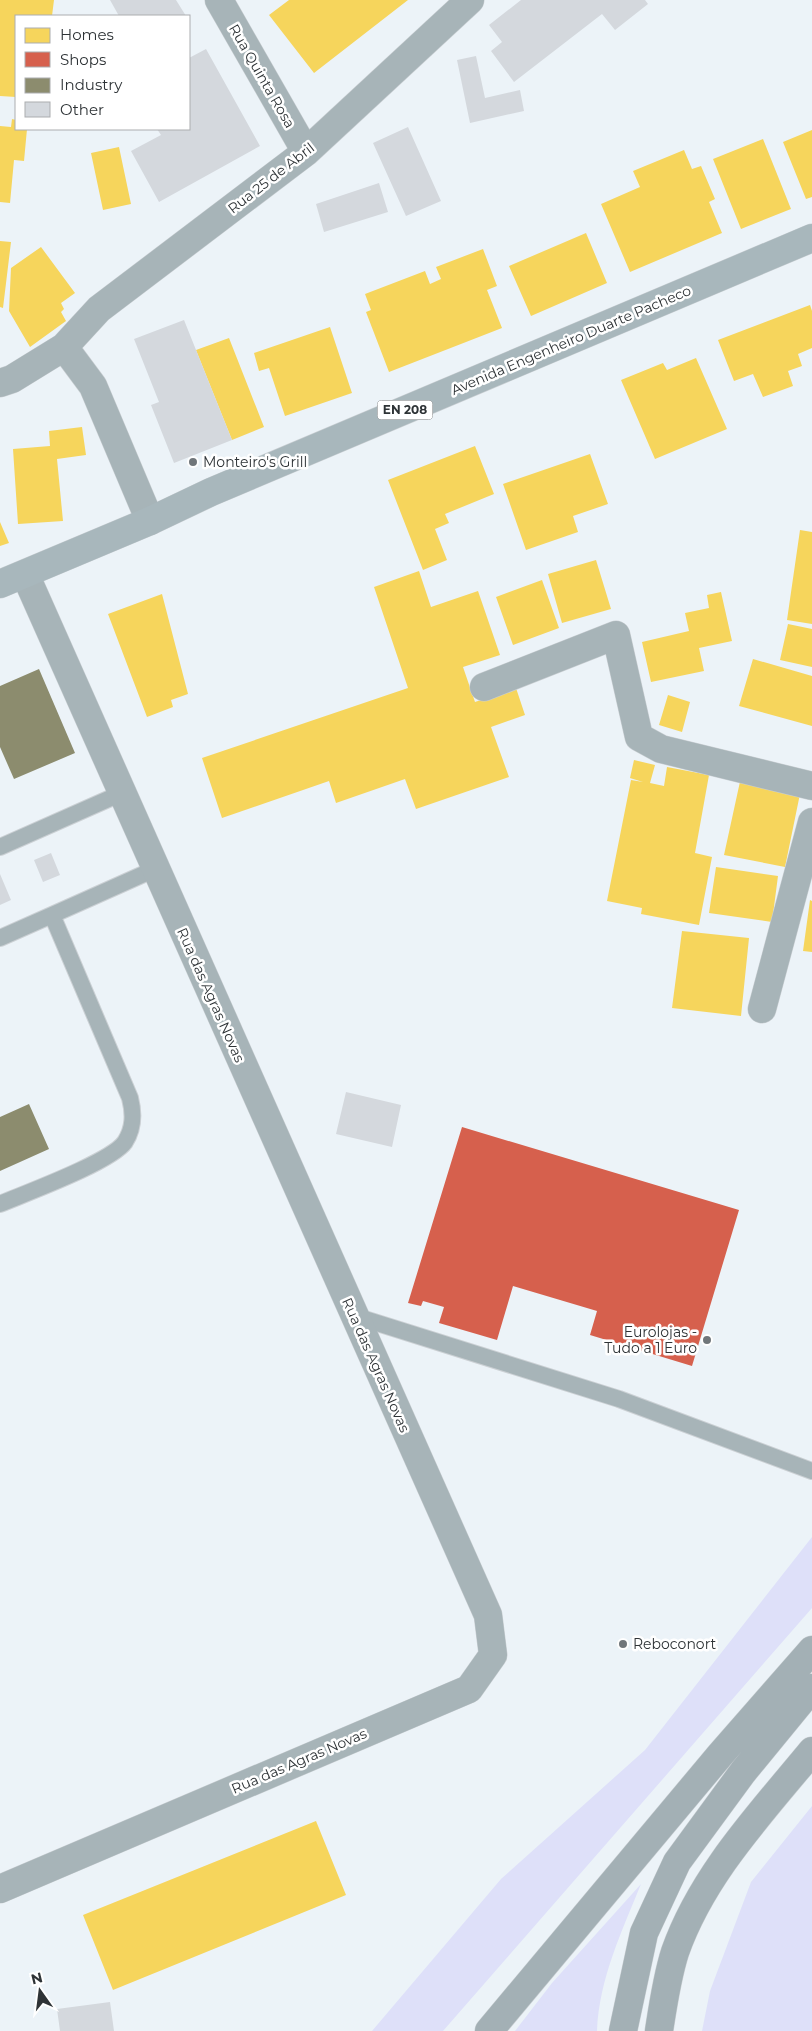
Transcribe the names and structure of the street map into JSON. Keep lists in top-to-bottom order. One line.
{"streets":{"main road":["Avenida Engenheiro Duarte Pacheco","EN 208"],"street":["Rua Quinta Rosa","Rua 25 de Abril","Rua das Agras Novas"]},"crossings":[["Rua Quinta Rosa","Rua 25 de Abril"],["Avenida Engenheiro Duarte Pacheco","Rua das Agras Novas"]],"places":["Monteiro's Grill","Eurolojas - Tudo a 1 Euro","Reboconort"],"legend":["Homes","Shops","Industry","Other"],"north":"top"}
